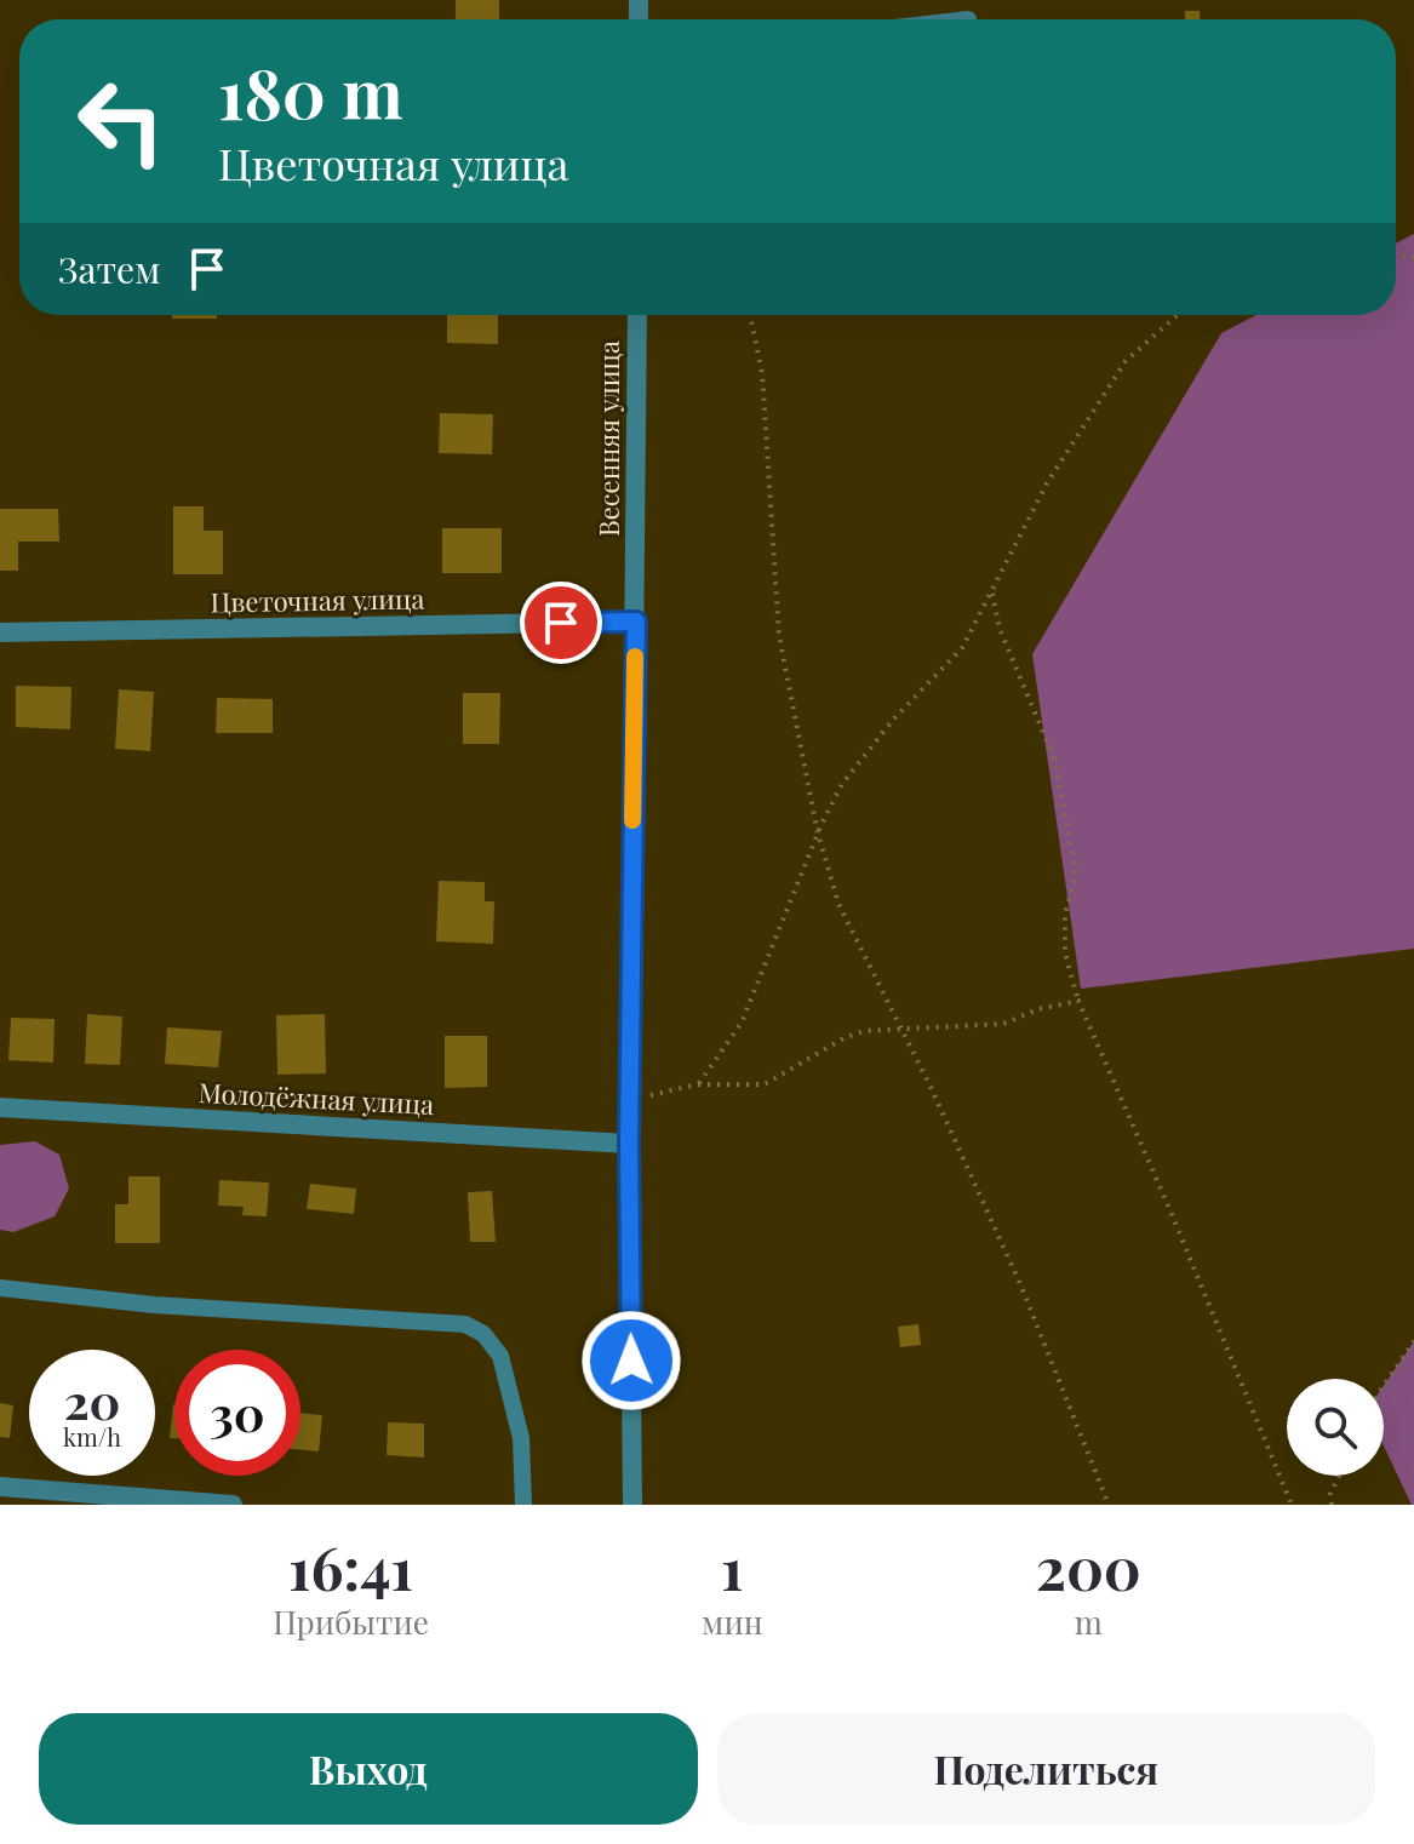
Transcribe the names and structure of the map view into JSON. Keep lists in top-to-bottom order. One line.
{"streets":{"street":["Весенняя улица","Цветочная улица","Молодёжная улица"]},"crossings":[["Весенняя улица","Цветочная улица"],["Весенняя улица","Молодёжная улица"]],"page":{"turn":["180 m","Цветочная улица"],"then":"Затем","speed":"20 km/h","limit":"30","eta":["16:41","Прибытие","1","мин","200","m"],"buttons":["Выход","Поделиться"]}}
